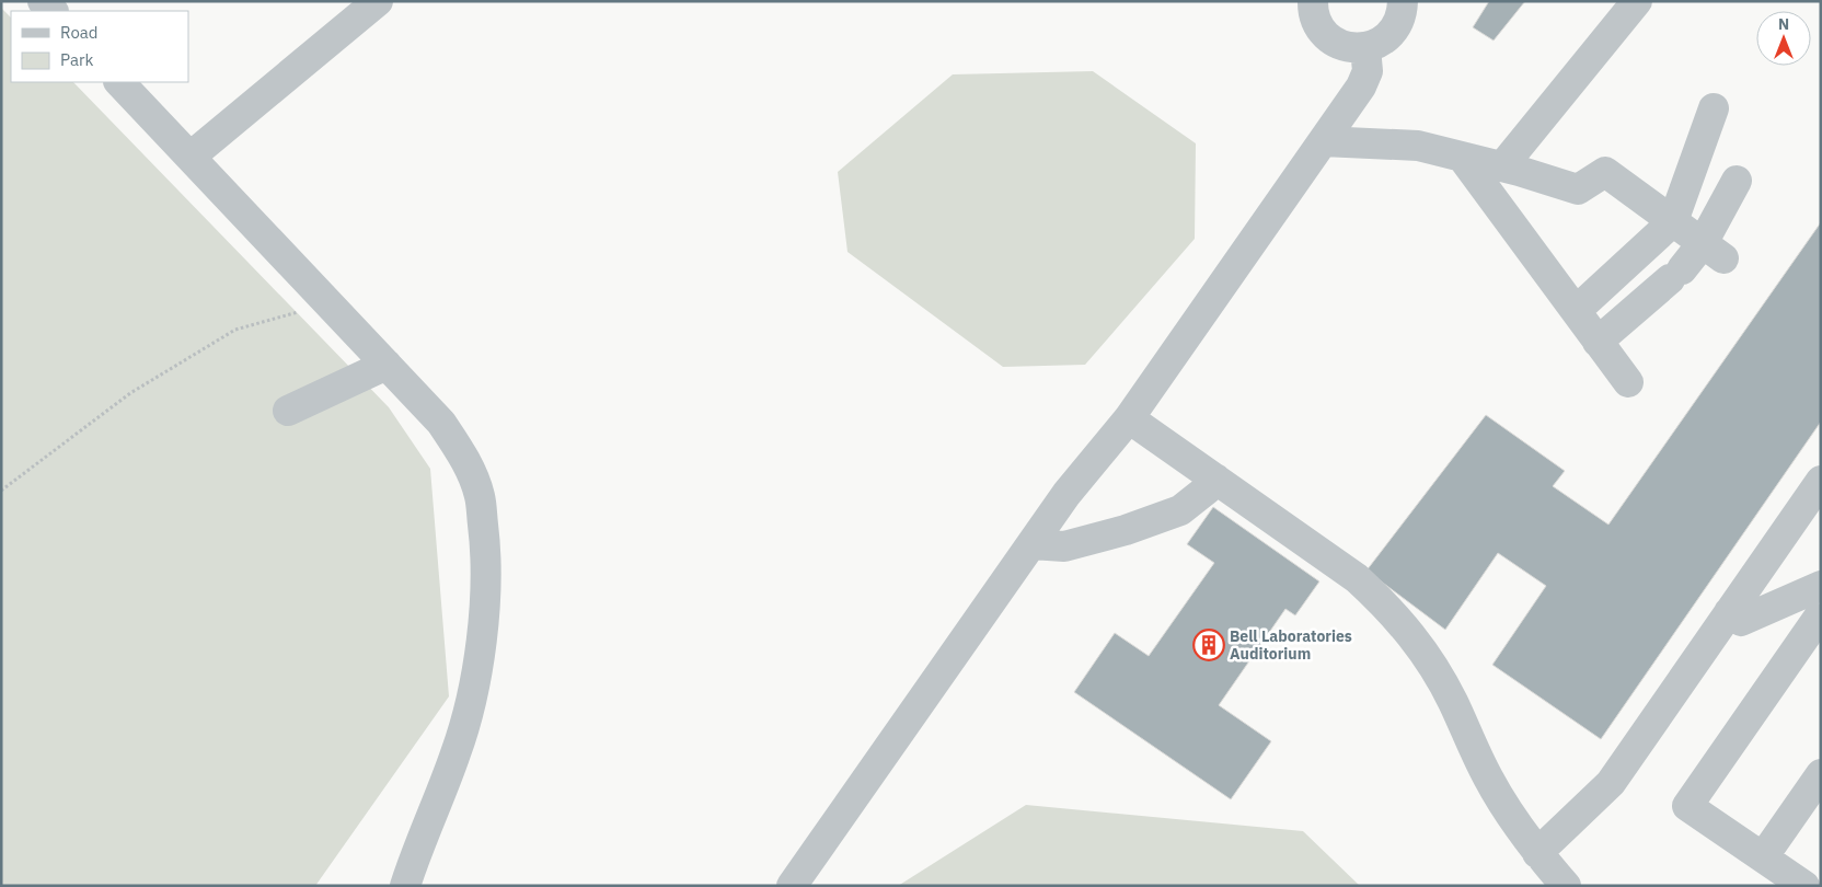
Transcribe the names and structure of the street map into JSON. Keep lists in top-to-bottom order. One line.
{"places":{"building":["Bell Laboratories Auditorium"]},"legend":["Road","Park"],"north":"top"}
